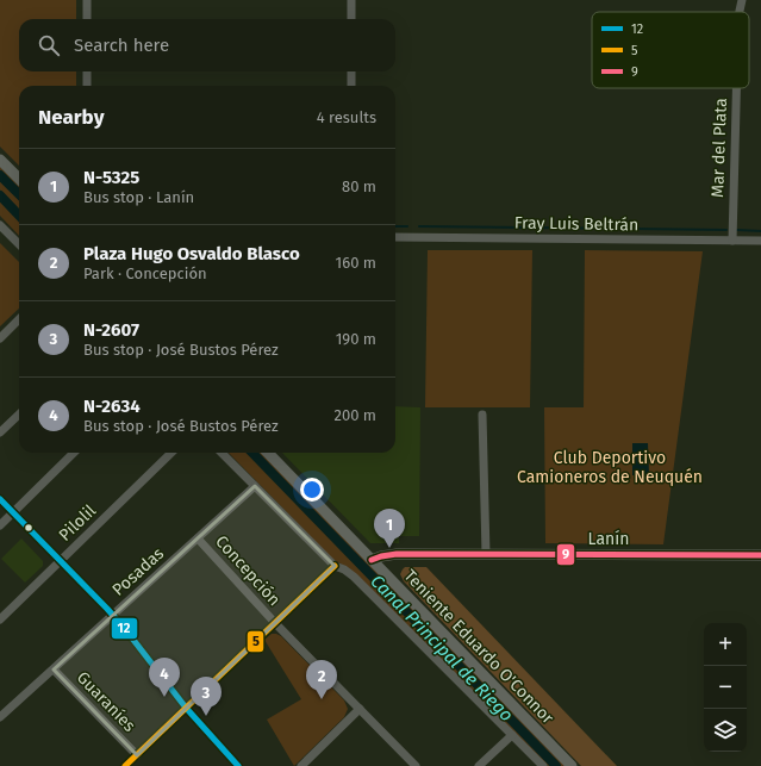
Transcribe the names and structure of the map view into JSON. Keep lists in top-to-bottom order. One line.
{"streets":{"main road":["Lanín","Teniente Eduardo O'Connor"],"street":["Mar del Plata","Fray Luis Beltrán","Pilolil","Concepción","Posadas","Guaraníes"]},"crossings":[["Mar del Plata","Fray Luis Beltrán"],["Lanín","Teniente Eduardo O'Connor"],["Concepción","Posadas"],["Posadas","Guaraníes"]],"water":["Canal Principal de Riego"],"parks":["Club Deportivo Camioneros de Neuquén"],"lines":["transit line 12","transit line 9","transit line 5"],"legend":["12","5","9"],"page":{"search":"Search here","heading":["Nearby","4 results"],"list":[{"mark":"1","name":"N-5325","note":"Bus stop · Lanín","value":"80 m"},{"mark":"2","name":"Plaza Hugo Osvaldo Blasco","note":"Park · Concepción","value":"160 m"},{"mark":"3","name":"N-2607","note":"Bus stop · José Bustos Pérez","value":"190 m"},{"mark":"4","name":"N-2634","note":"Bus stop · José Bustos Pérez","value":"200 m"}],"pins":["1","4","2","3"],"map_buttons":["+","−"]}}
